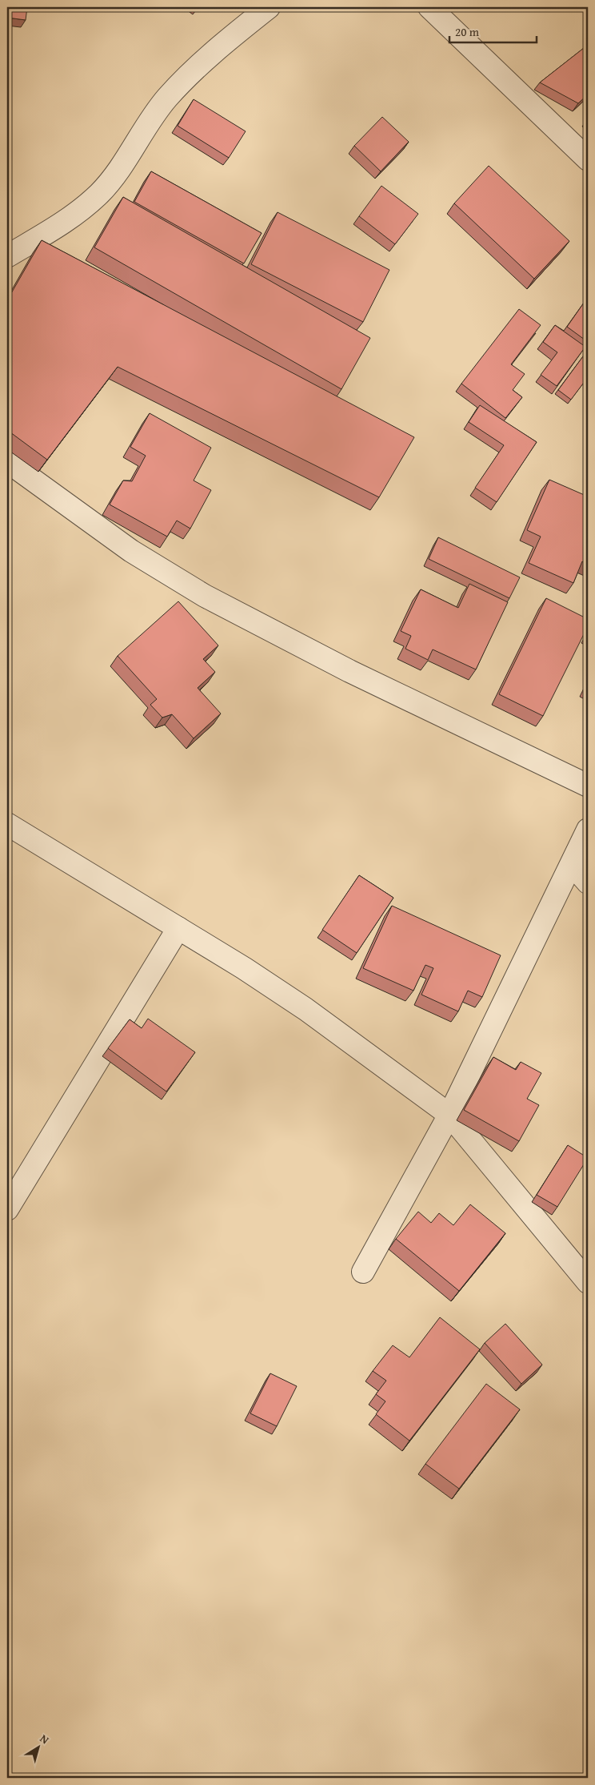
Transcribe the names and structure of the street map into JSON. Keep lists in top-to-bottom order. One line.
{"scale_bar":"20 m","north":"top right"}
